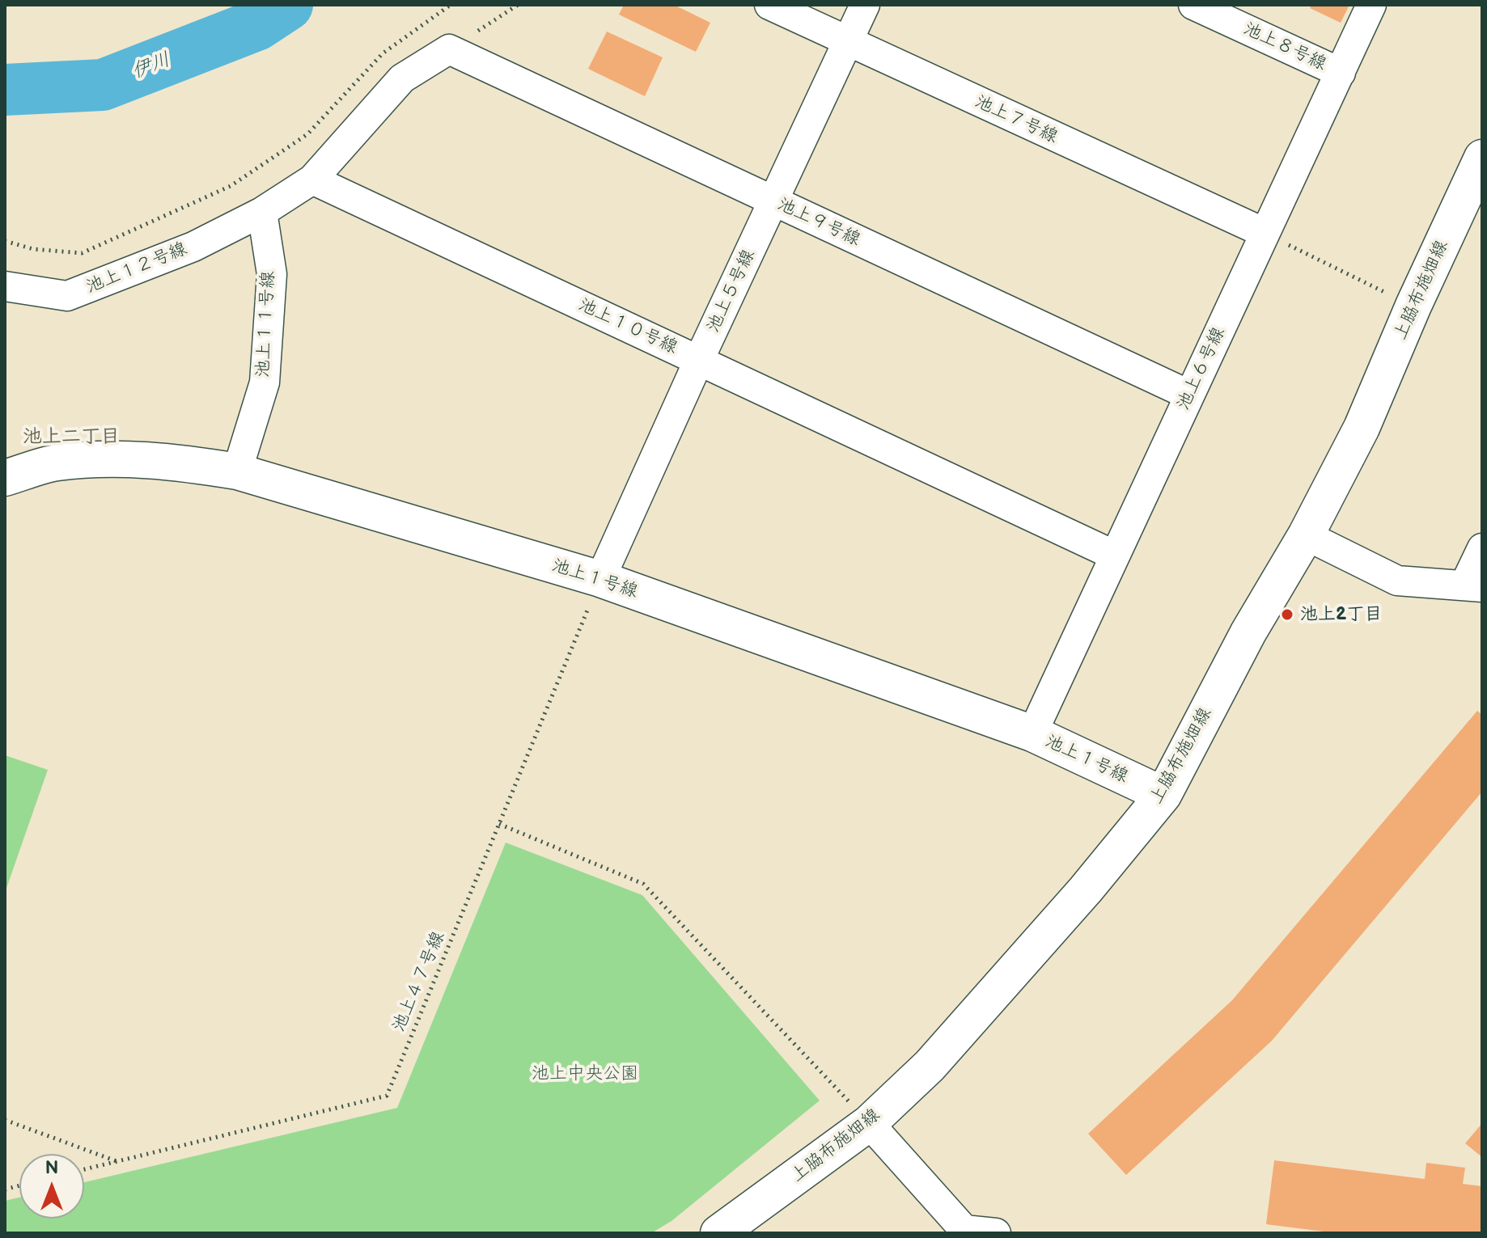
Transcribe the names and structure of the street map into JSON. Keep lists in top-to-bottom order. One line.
{"streets":{"street":["池上８号線","池上７号線","池上９号線","池上１２号線","上脇布施畑線","池上５号線","池上１１号線","池上１０号線","池上６号線","池上１号線"],"path":["池上４７号線"]},"crossings":[["池上８号線","池上６号線"],["池上７号線","池上５号線"],["池上７号線","池上６号線"],["池上９号線","池上５号線"],["池上９号線","池上６号線"],["池上１２号線","池上１１号線"],["池上１２号線","池上１０号線"],["上脇布施畑線","池上１号線"],["池上５号線","池上１０号線"],["池上５号線","池上１号線"],["池上５号線","池上４７号線"],["池上１１号線","池上１号線"],["池上１０号線","池上６号線"],["池上６号線","池上１号線"],["池上１号線","池上４７号線"]],"districts":["池上二丁目"],"water":["伊川"],"parks":["池上中央公園"],"places":["池上2丁目"],"north":"top"}
